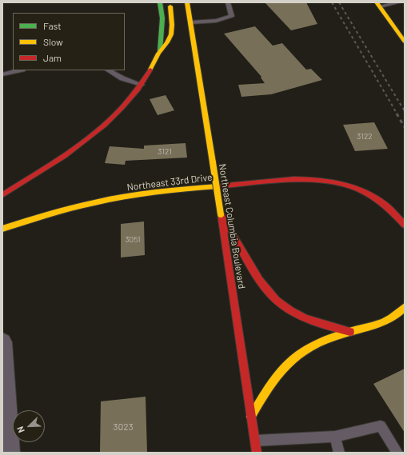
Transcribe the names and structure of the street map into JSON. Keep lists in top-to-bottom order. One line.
{"streets":{"main road":["Northeast 33rd Drive","Northeast Columbia Boulevard"]},"house_numbers":["3122","3121","3051","3023"],"legend":["Fast","Slow","Jam"],"north":"bottom left"}
